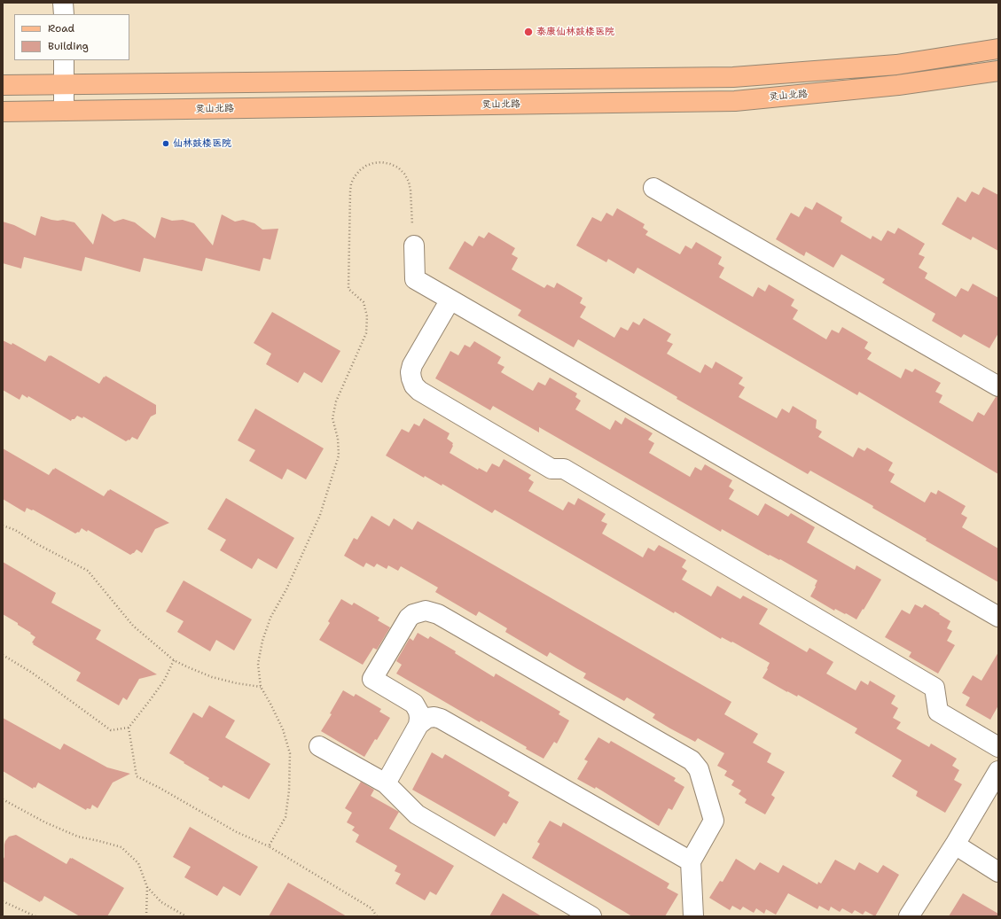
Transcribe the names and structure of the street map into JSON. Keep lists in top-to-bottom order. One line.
{"streets":{"main road":["灵山北路"]},"places":["泰康仙林鼓楼医院","仙林鼓楼医院"],"legend":["Road","Building"]}
